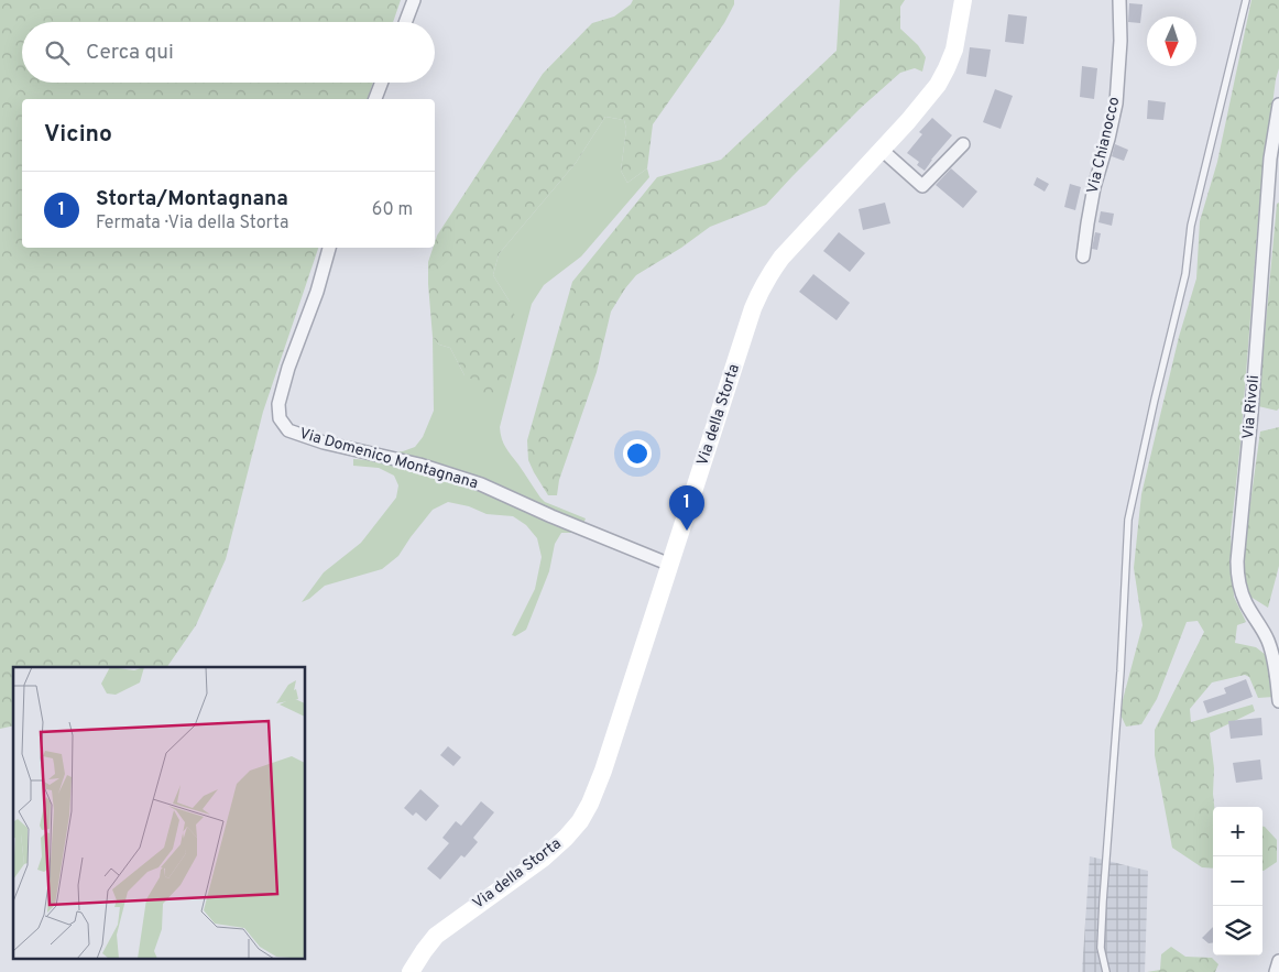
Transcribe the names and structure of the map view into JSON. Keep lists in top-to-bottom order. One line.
{"streets":{"main road":["Via della Storta"],"street":["Via Chianocco","Via Rivoli","Via Domenico Montagnana"]},"crossings":[["Via della Storta","Via Domenico Montagnana"]],"north":"bottom","page":{"search":"Cerca qui","heading":"Vicino","list":[{"mark":"1","name":"Storta/Montagnana","note":"Fermata · Via della Storta","value":"60 m"}],"pins":"1","map_buttons":["+","−"]}}
